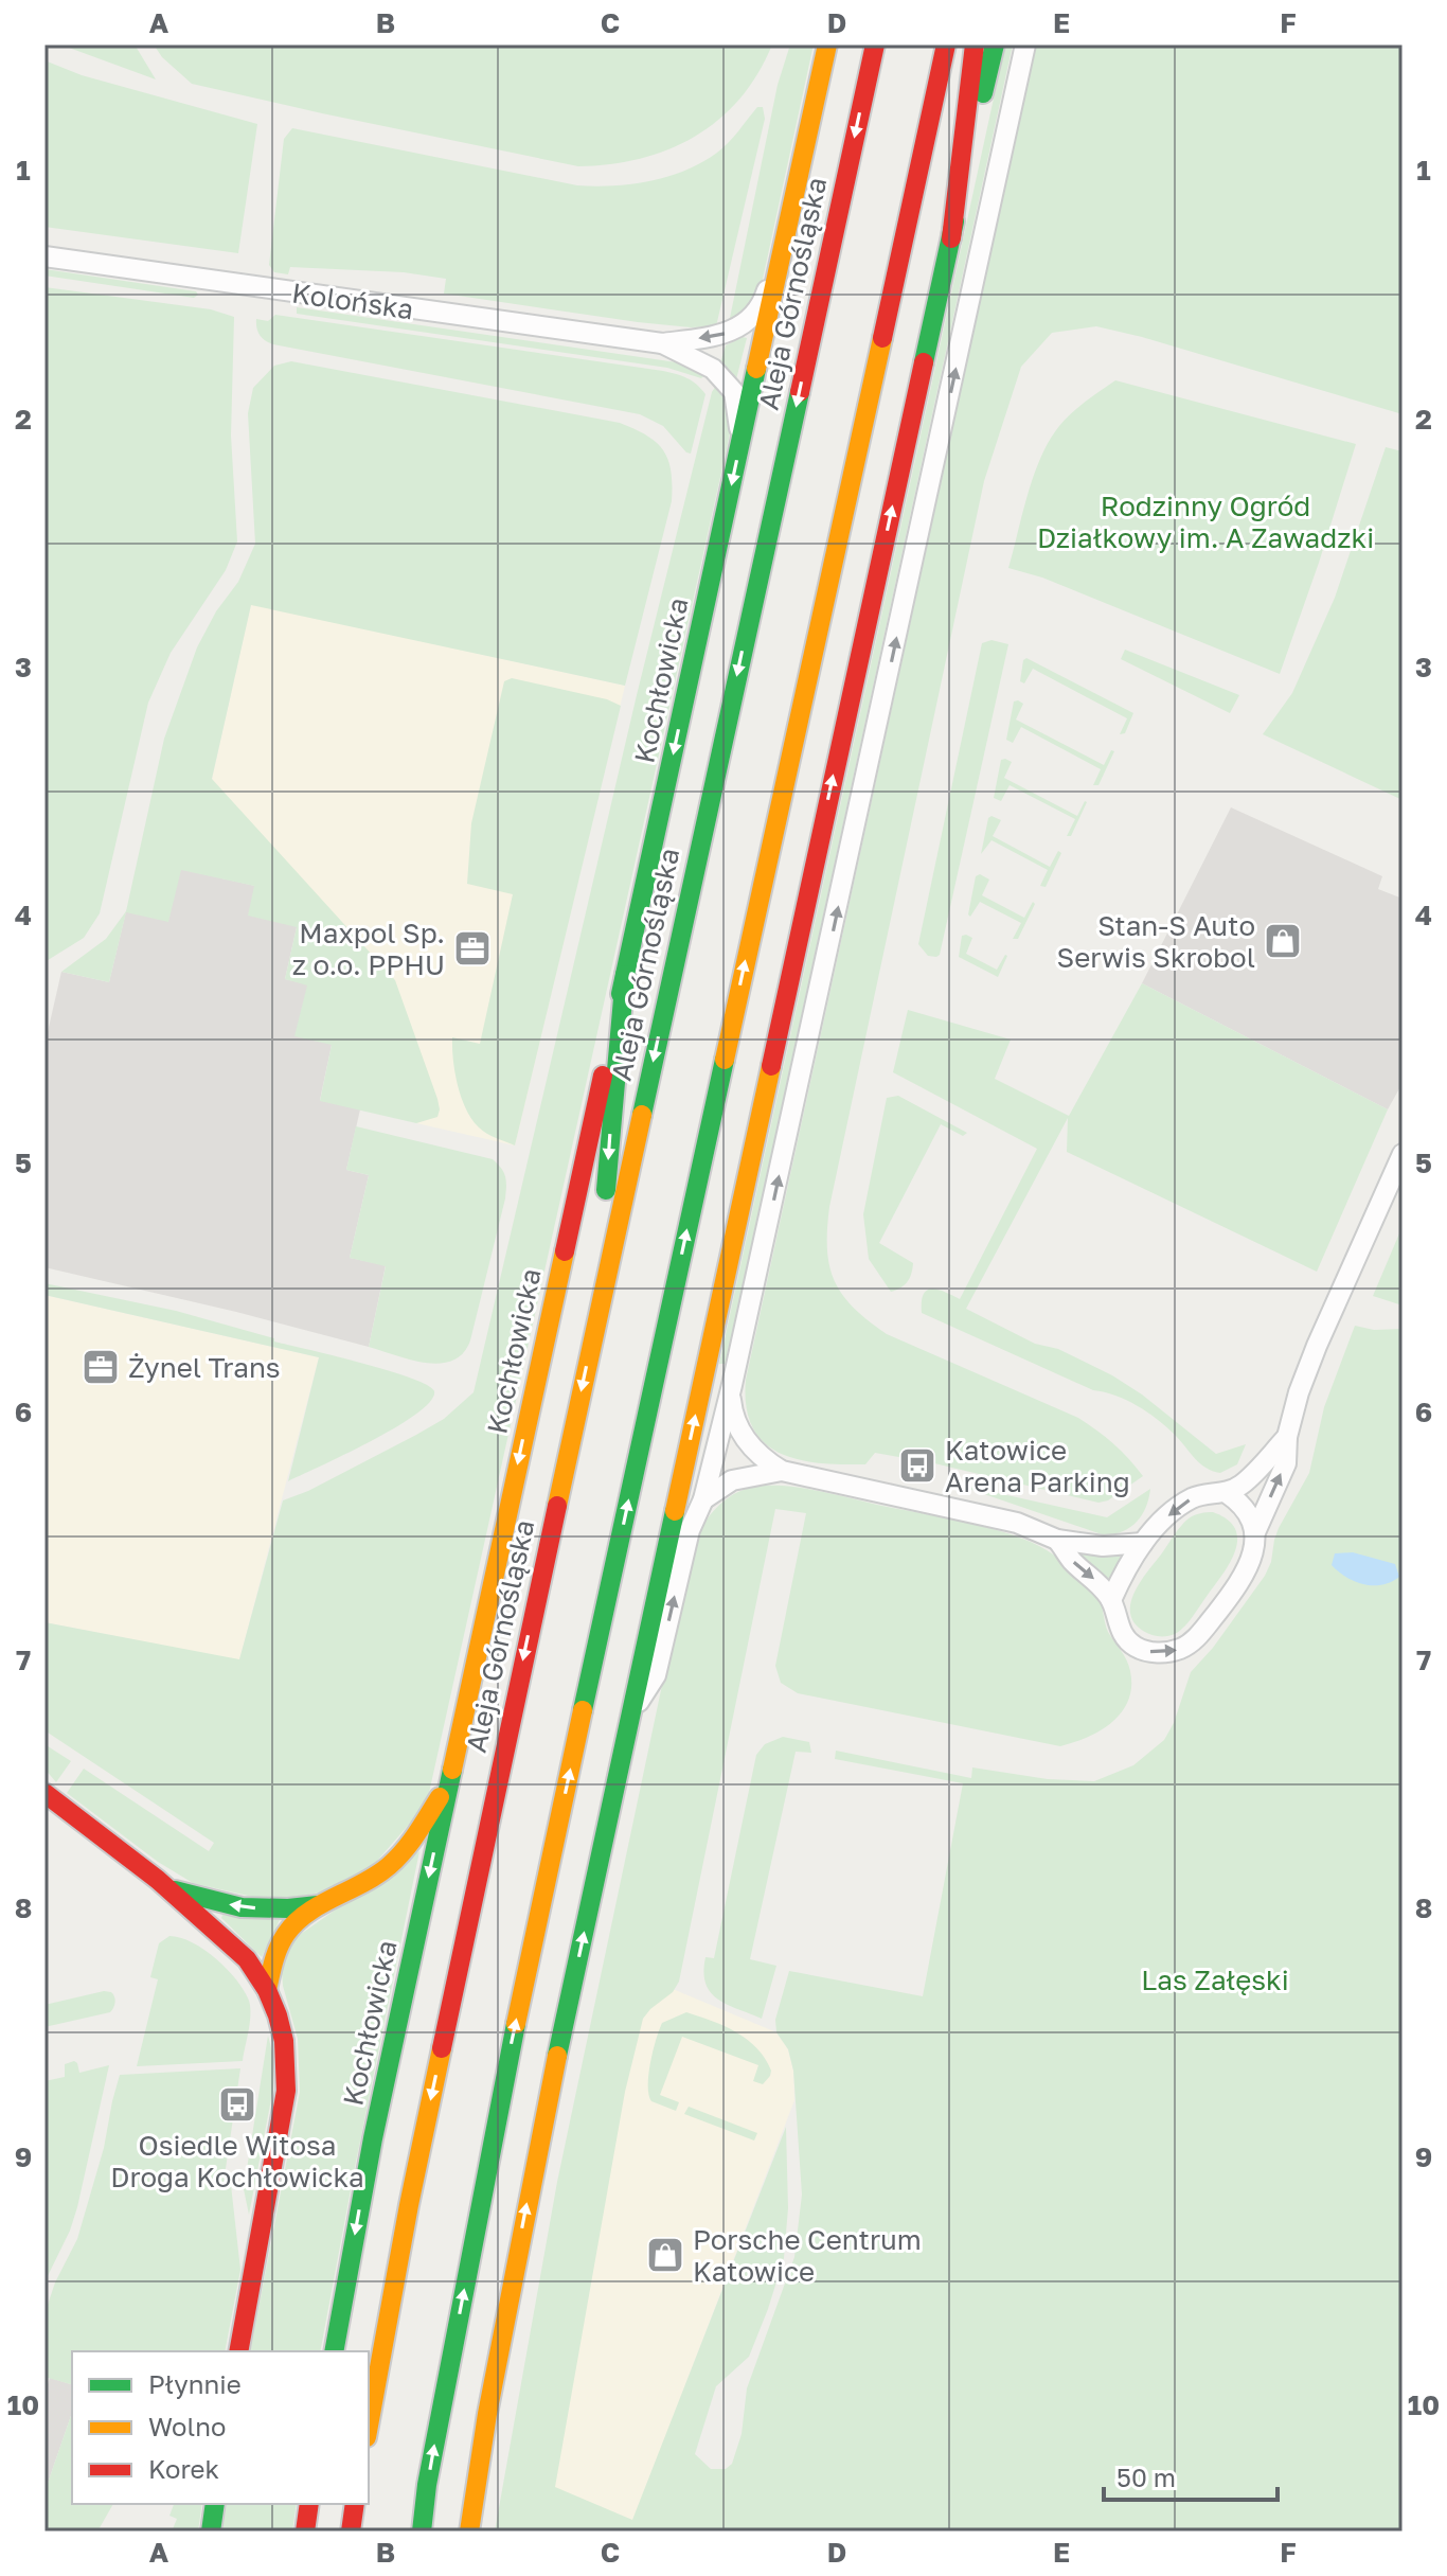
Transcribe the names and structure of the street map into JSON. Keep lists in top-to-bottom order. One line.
{"streets":{"main road":["Aleja Górnośląska","Kochłowicka"],"street":["Kolońska"]},"parks":["Rodzinny Ogród Działkowy im. A Zawadzki","Las Załęski"],"places":{"shop":["Stan-S Auto Serwis Skrobol","Porsche Centrum Katowice"],"office":["Maxpol Sp. z o.o. PPHU","Żynel Trans"],"bus stop":["Katowice Arena Parking","Osiedle Witosa Droga Kochłowicka"]},"legend":["Płynnie","Wolno","Korek"],"scale_bar":"50 m","grid":{"columns":["A","B","C","D","E","F"],"rows":["1","2","3","4","5","6","7","8","9","10"]}}
